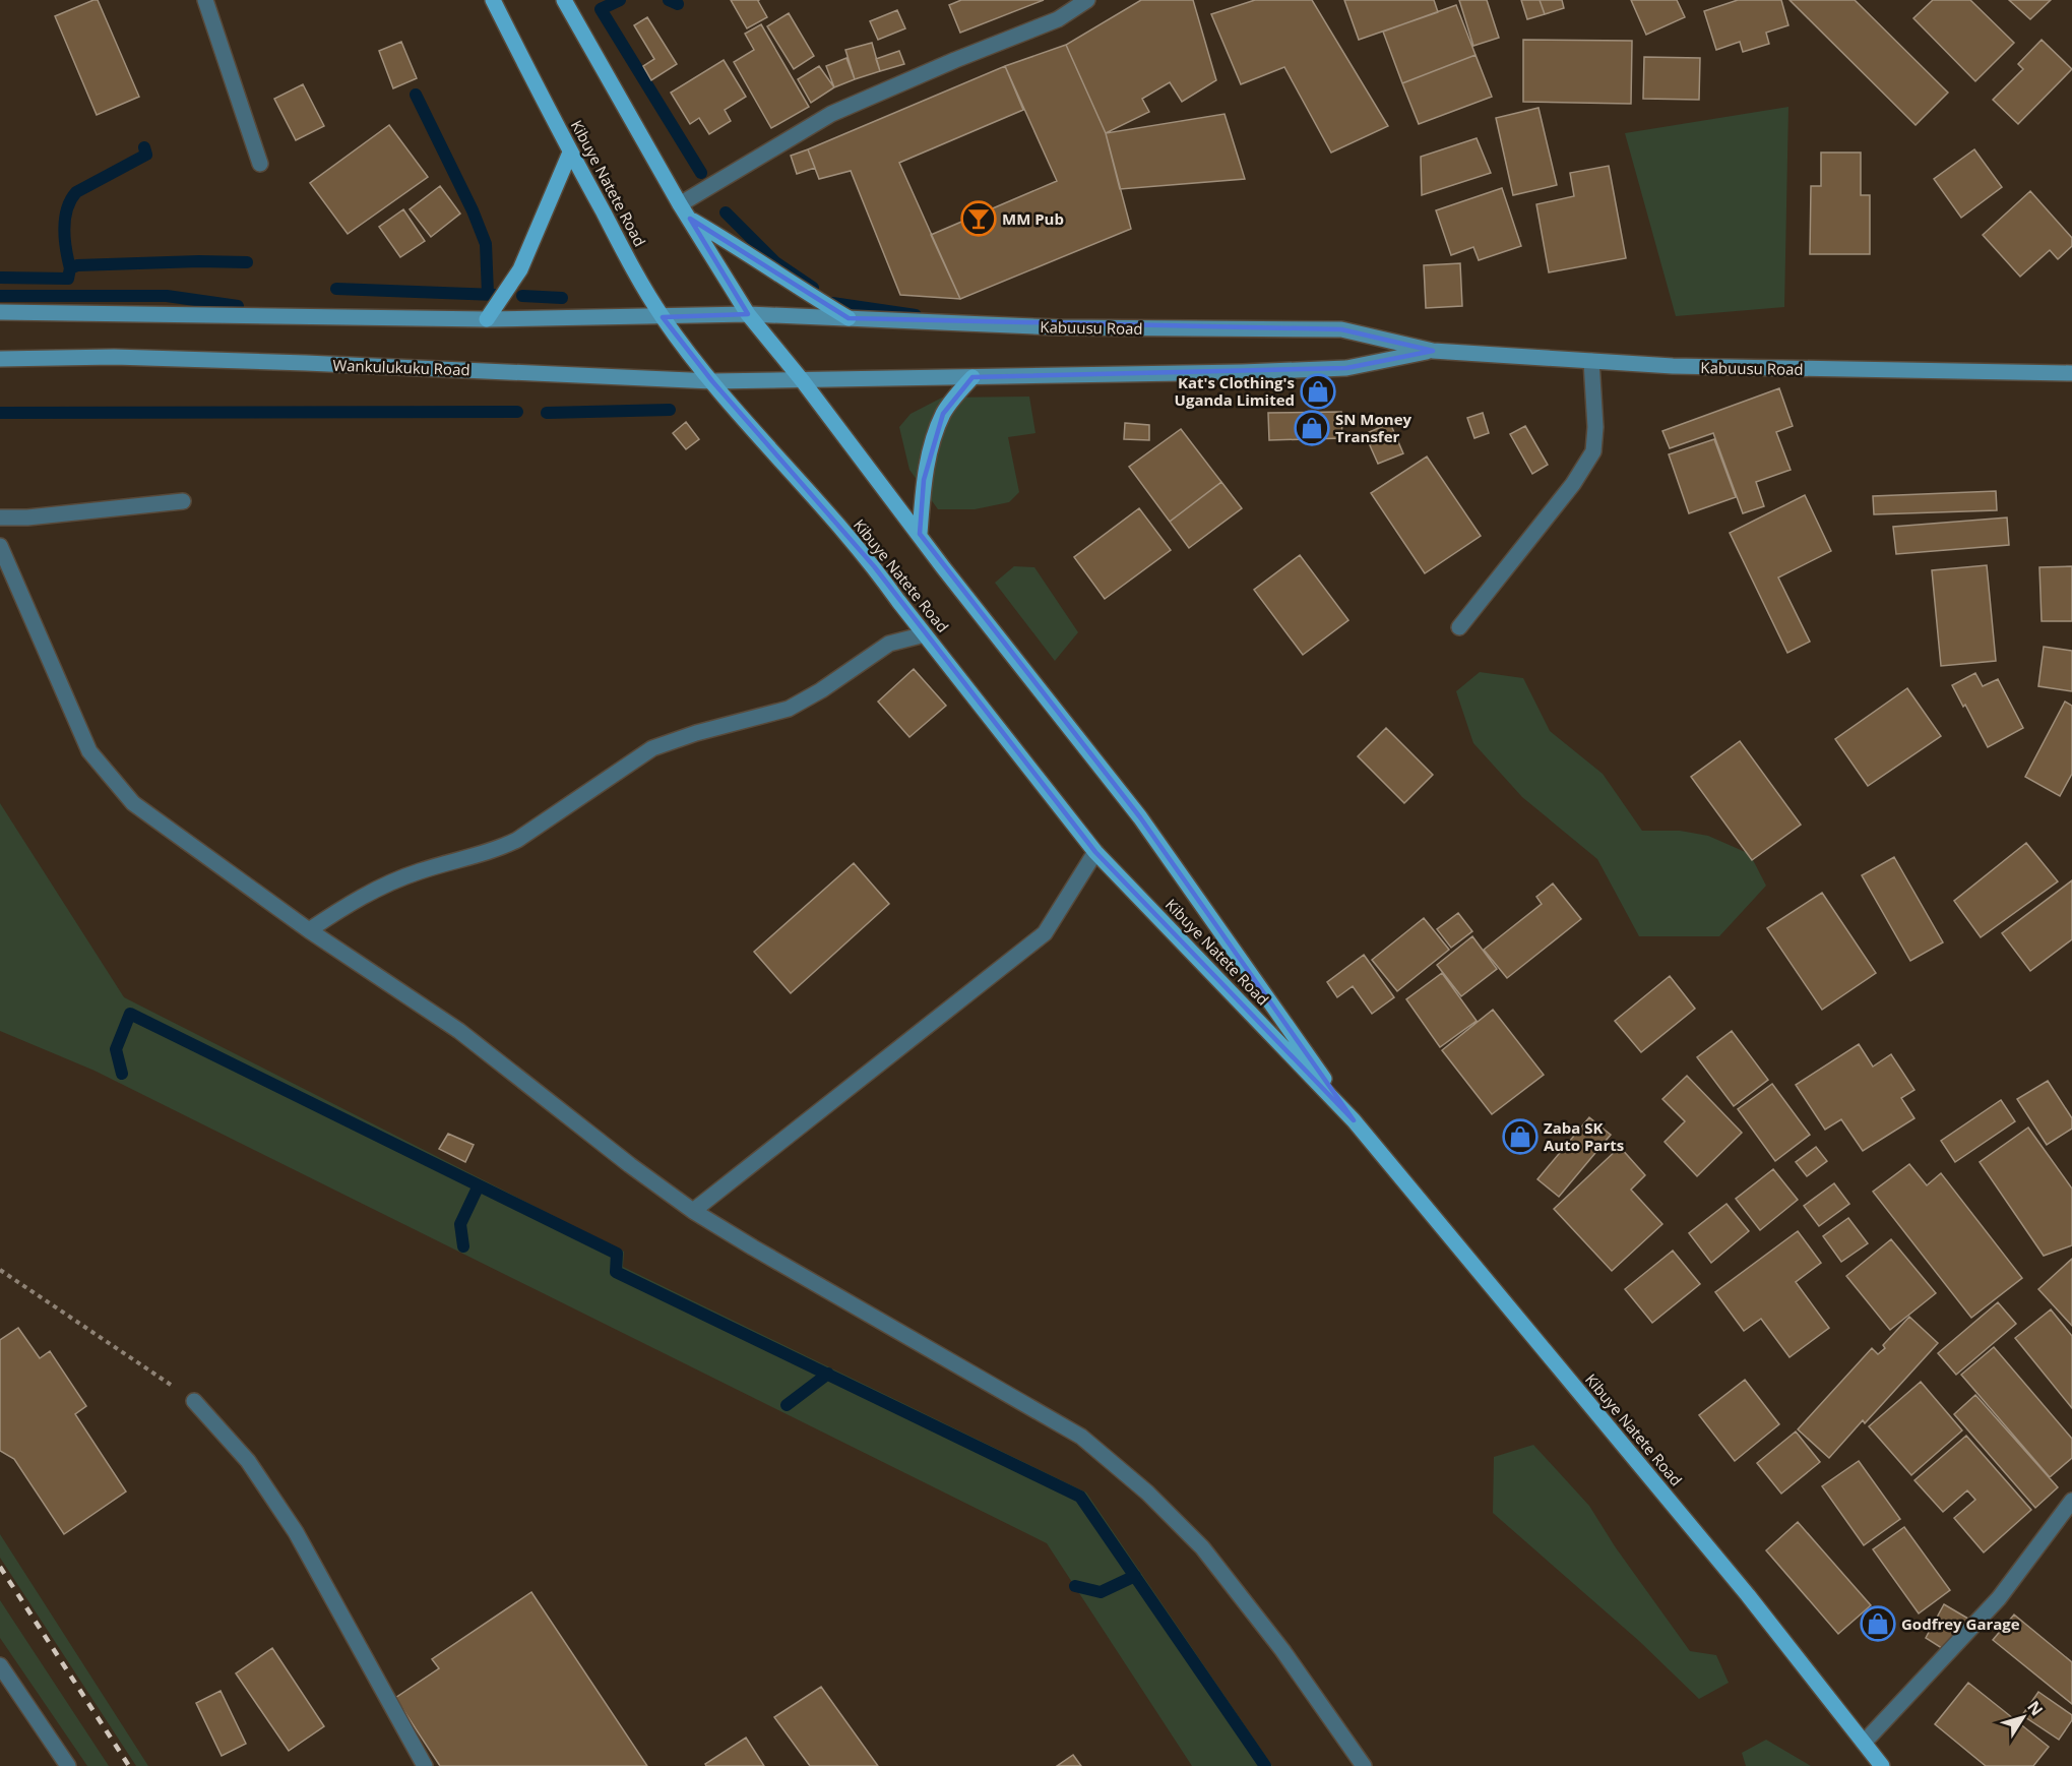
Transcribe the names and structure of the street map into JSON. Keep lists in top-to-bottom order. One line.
{"streets":{"main road":["Kibuye Natete Road"],"street":["Kabuusu Road","Wankulukuku Road"]},"crossings":[["Kibuye Natete Road","Kabuusu Road"],["Kibuye Natete Road","Wankulukuku Road"],["Kabuusu Road","Wankulukuku Road"]],"places":{"bar":["MM Pub"],"shop":["Kat's Clothing's Uganda Limited","SN Money Transfer","Zaba SK Auto Parts","Godfrey Garage"]},"north":"top right"}
